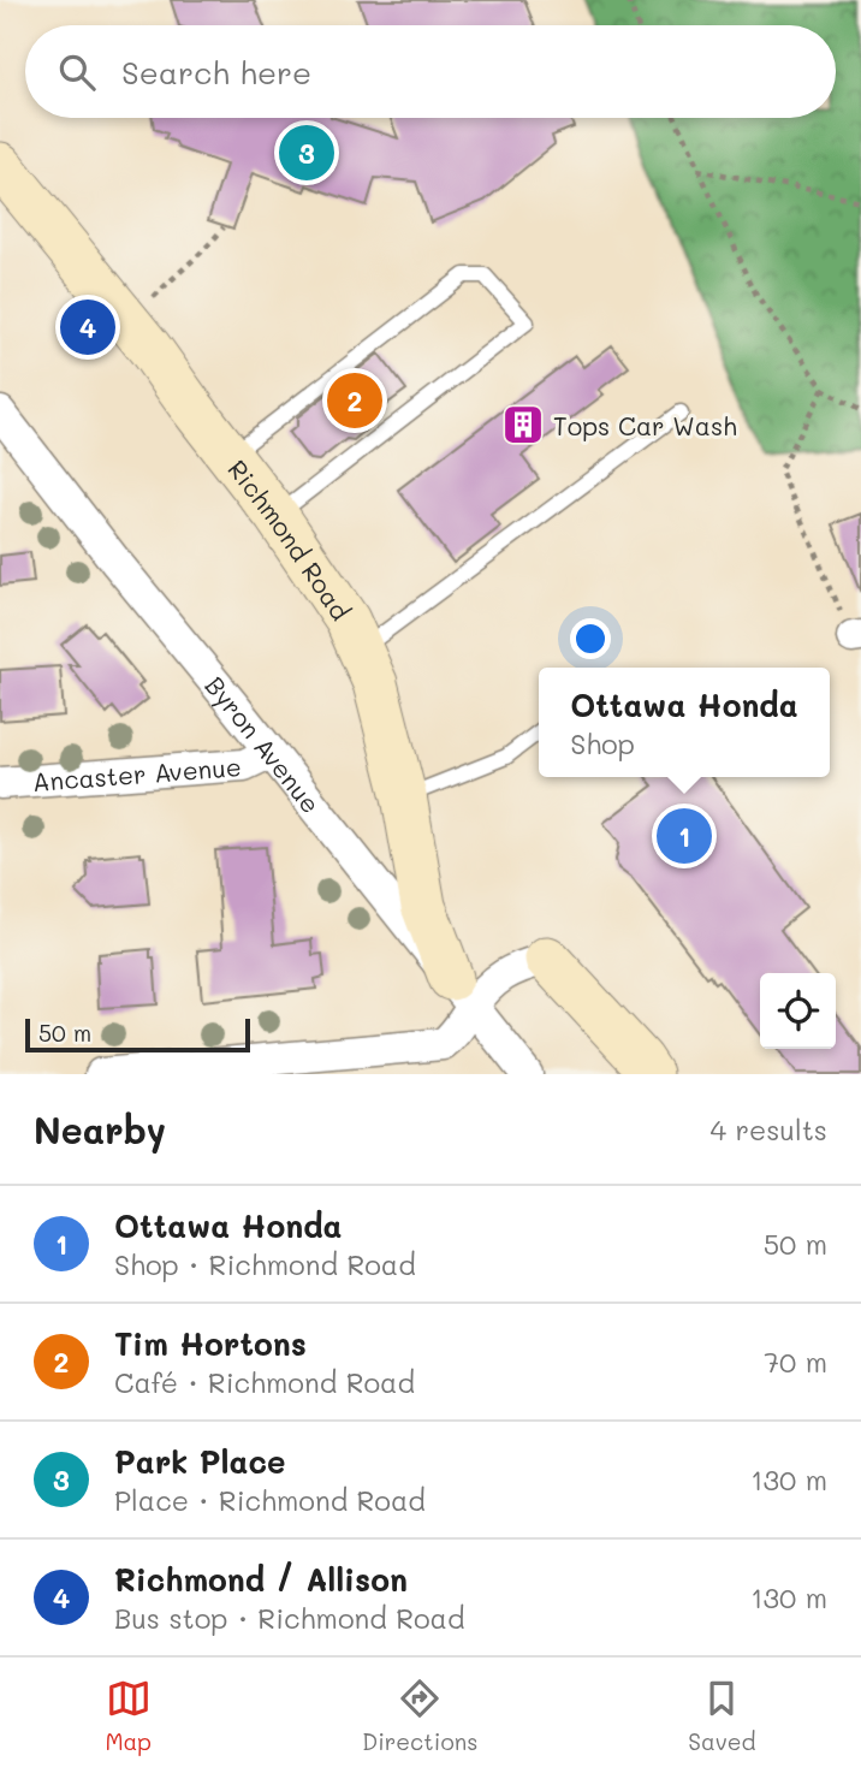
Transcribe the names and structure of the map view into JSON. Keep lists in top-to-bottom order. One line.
{"streets":{"main road":["Richmond Road"],"street":["Byron Avenue","Ancaster Avenue"]},"crossings":[["Richmond Road","Byron Avenue"],["Byron Avenue","Ancaster Avenue"]],"places":{"building":["Tops Car Wash"]},"scale_bar":"50 m","page":{"search":"Search here","pins":["3","4","2","1"],"popup":["Ottawa Honda","Shop"],"scale":"50 m","heading":["Nearby","4 results"],"list":[{"mark":"1","name":"Ottawa Honda","note":"Shop · Richmond Road","value":"50 m"},{"mark":"2","name":"Tim Hortons","note":"Café · Richmond Road","value":"70 m"},{"mark":"3","name":"Park Place","note":"Place · Richmond Road","value":"130 m"},{"mark":"4","name":"Richmond / Allison","note":"Bus stop · Richmond Road","value":"130 m"}],"nav":["Map","Directions","Saved"]}}
